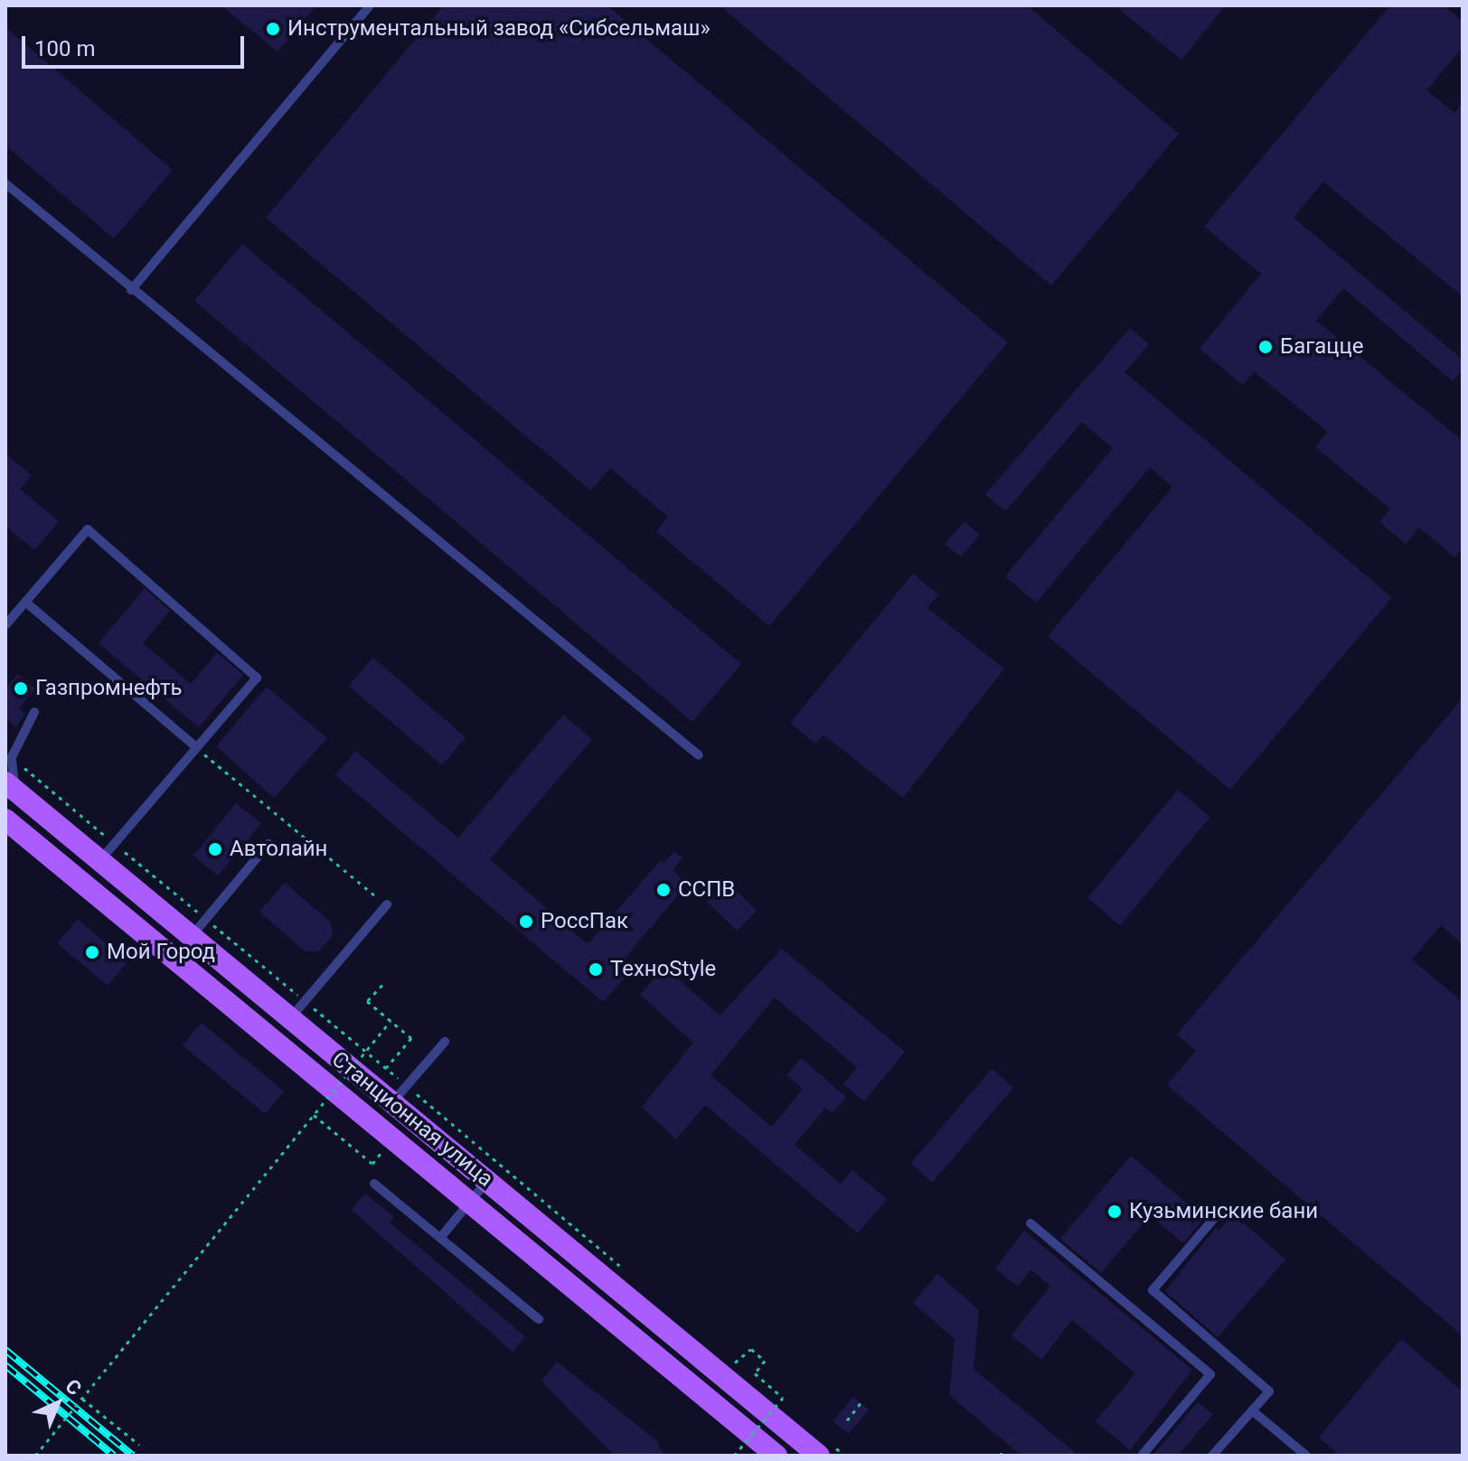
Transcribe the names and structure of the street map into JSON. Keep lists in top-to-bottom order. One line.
{"streets":{"main road":["Станционная улица"]},"places":["Инструментальный завод «Сибсельмаш»","Багацце","Газпромнефть","Автолайн","ССПВ","РоссПак","Мой Город","ТехноStyle","Кузьминские бани"],"scale_bar":"100 m","north":"top right"}
